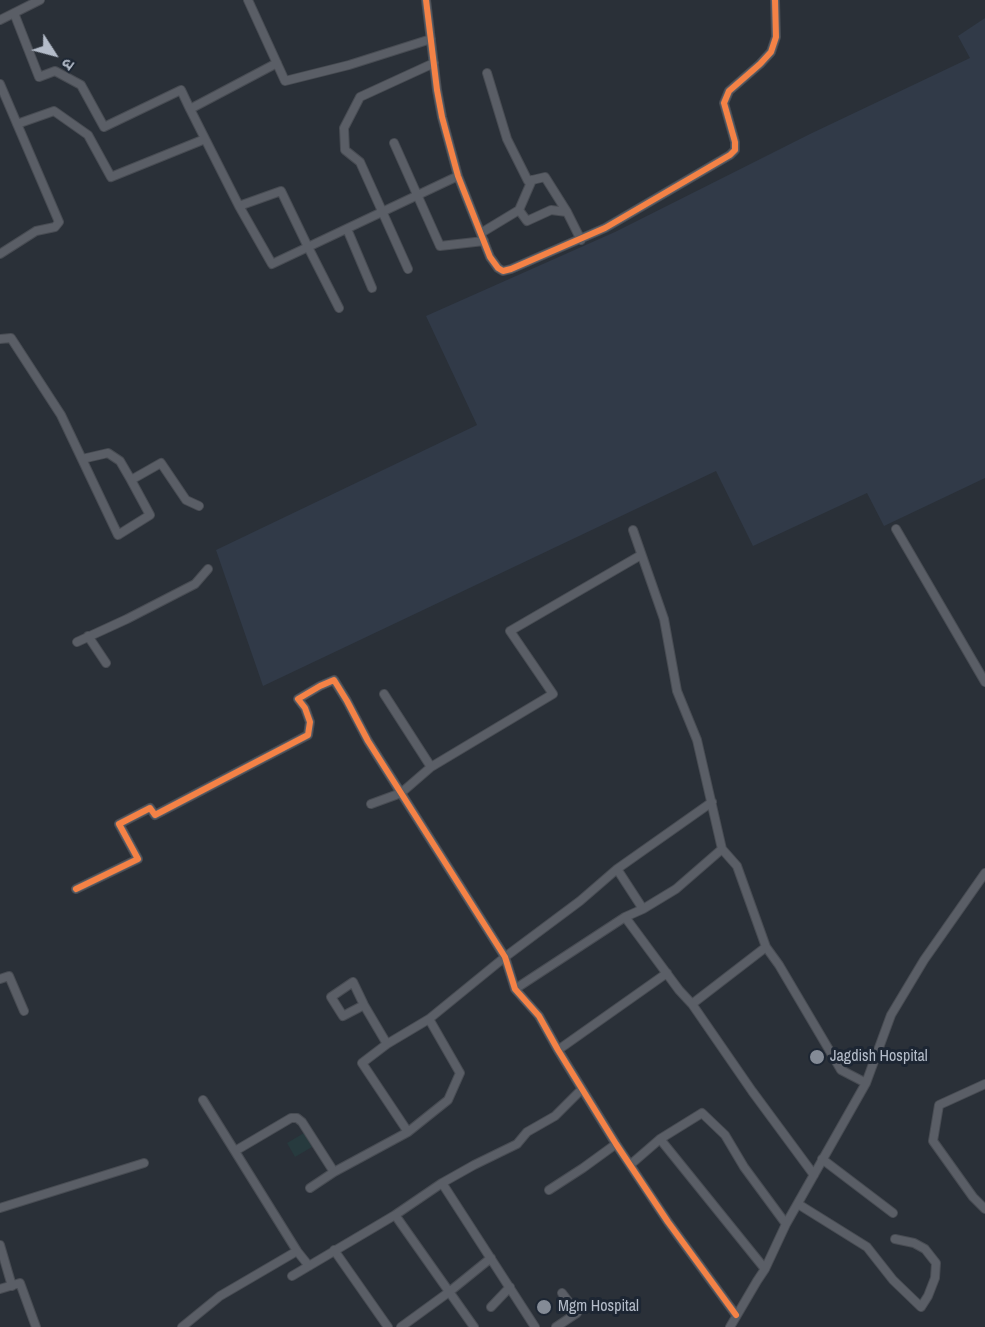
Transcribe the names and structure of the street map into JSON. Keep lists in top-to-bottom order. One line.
{"places":["Jagdish Hospital","Mgm Hospital"],"north":"bottom right"}
